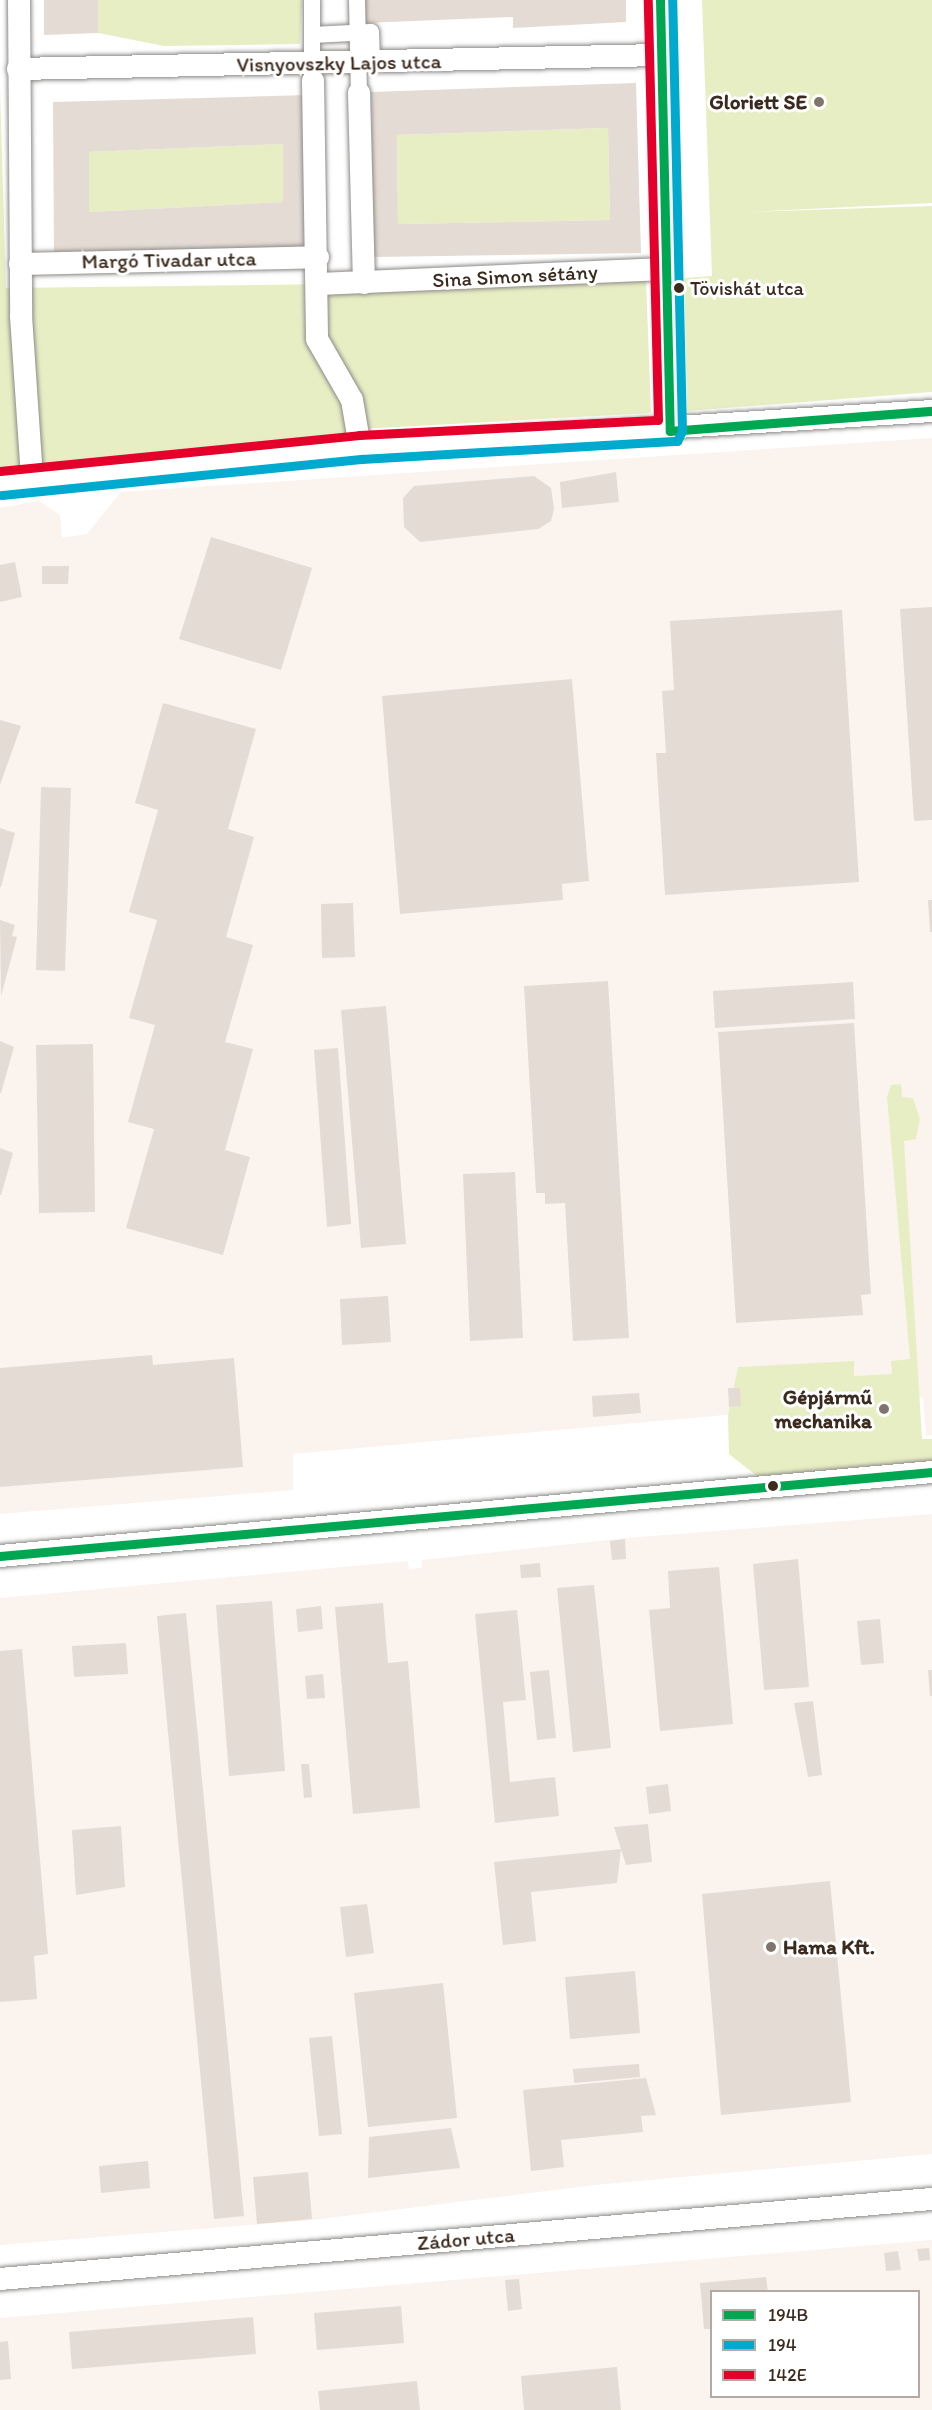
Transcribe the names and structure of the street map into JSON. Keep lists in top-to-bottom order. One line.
{"streets":{"street":["Visnyovszky Lajos utca","Margó Tivadar utca","Sina Simon sétány","Zádor utca"]},"places":["Gloriett SE","Tövishát utca","Gépjármű mechanika","Hama Kft."],"lines":["transit line 194B","transit line 194","transit line 142E"],"legend":["194B","194","142E"]}
